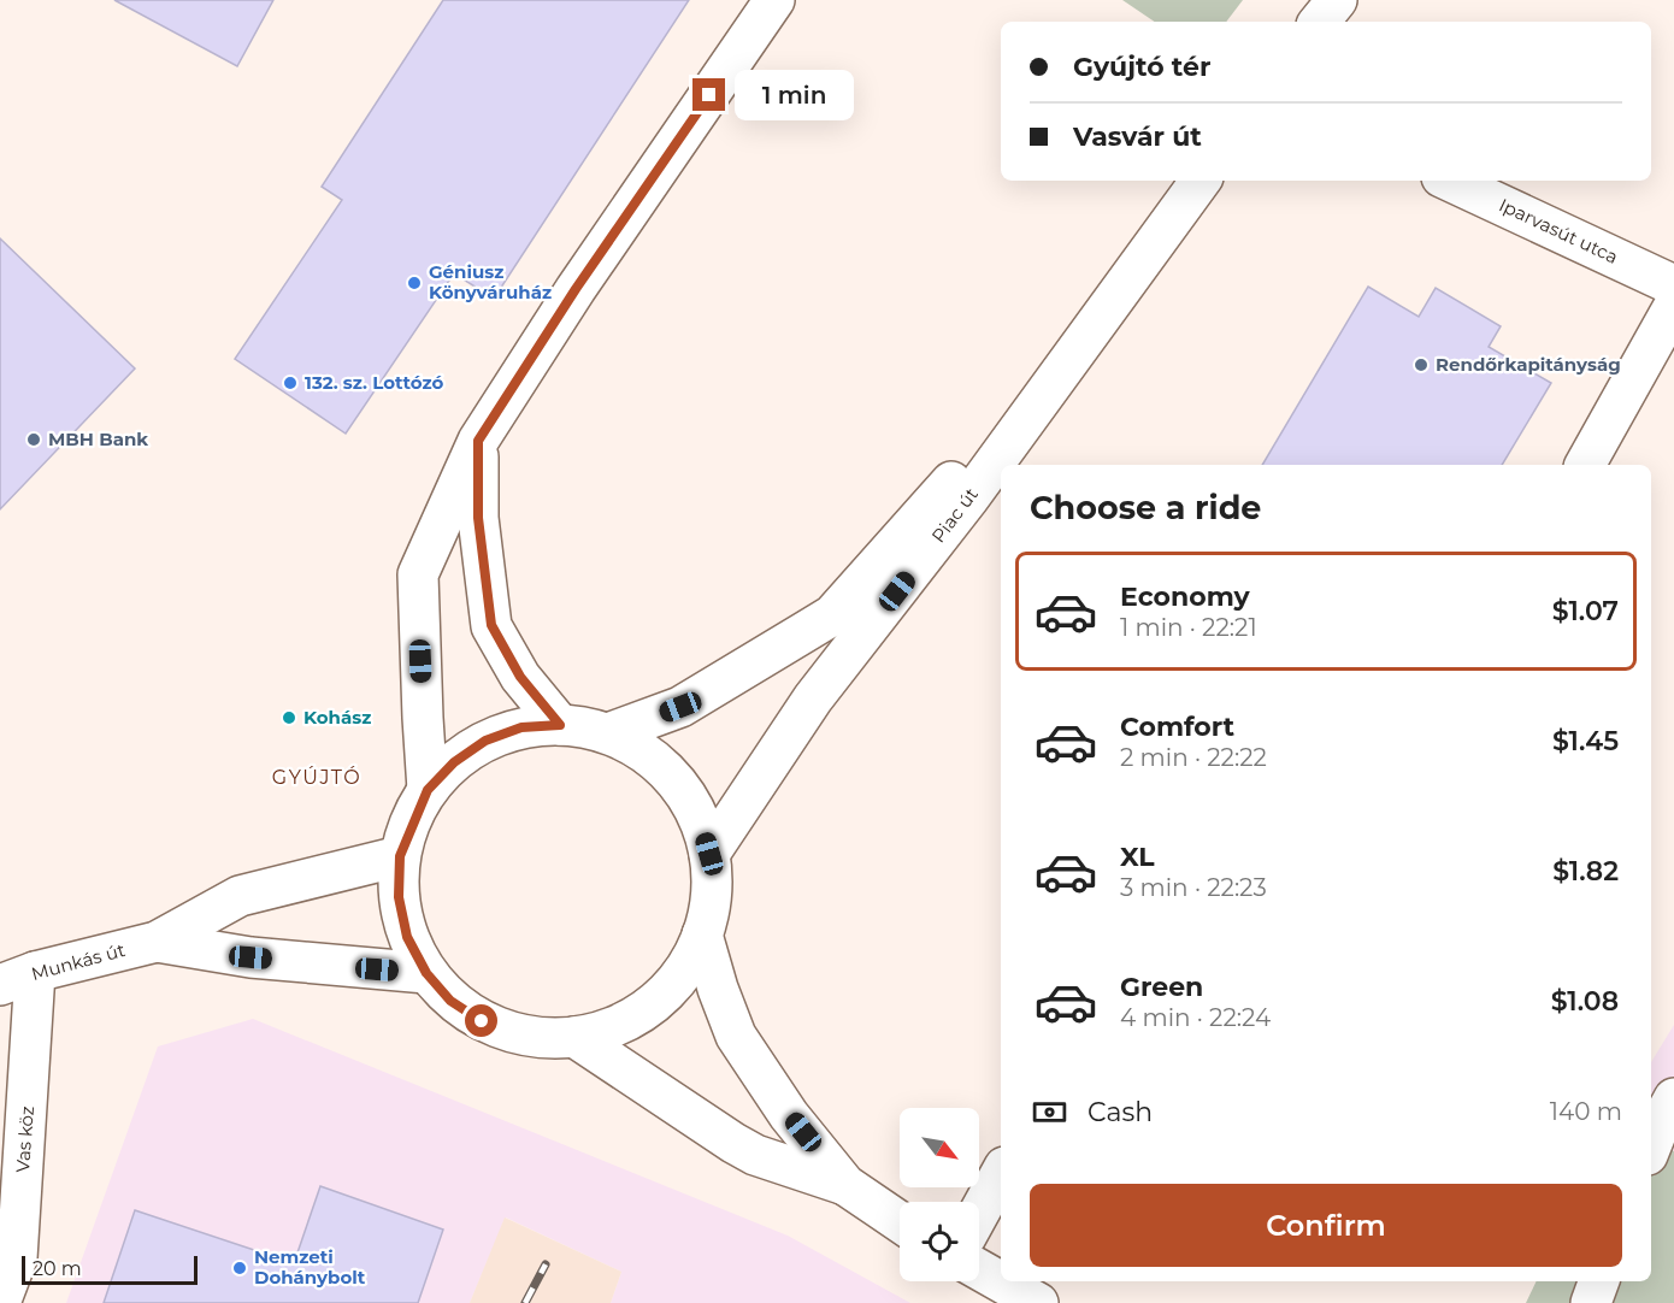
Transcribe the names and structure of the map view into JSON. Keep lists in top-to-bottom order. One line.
{"streets":{"street":["Iparvasút utca","Piac út","Munkás út","Vas köz"]},"crossings":[["Munkás út","Vas köz"]],"districts":["GYÚJTÓ"],"places":["Géniusz Könyváruház","Rendőrkapitányság","132. sz. Lottózó","MBH Bank","Kohász","Nemzeti Dohánybolt"],"scale_bar":"20 m","north":"bottom right","page":{"banner":["Gyújtó tér","Vasvár út"],"bubble":"1 min","heading":"Choose a ride","list":[{"name":"Economy","note":"1 min · 22:21","value":"$1.07"},{"name":"Comfort","note":"2 min · 22:22","value":"$1.45"},{"name":"XL","note":"3 min · 22:23","value":"$1.82"},{"name":"Green","note":"4 min · 22:24","value":"$1.08"}],"pay":["Cash","140 m"],"buttons":"Confirm","scale":"20 m"}}
